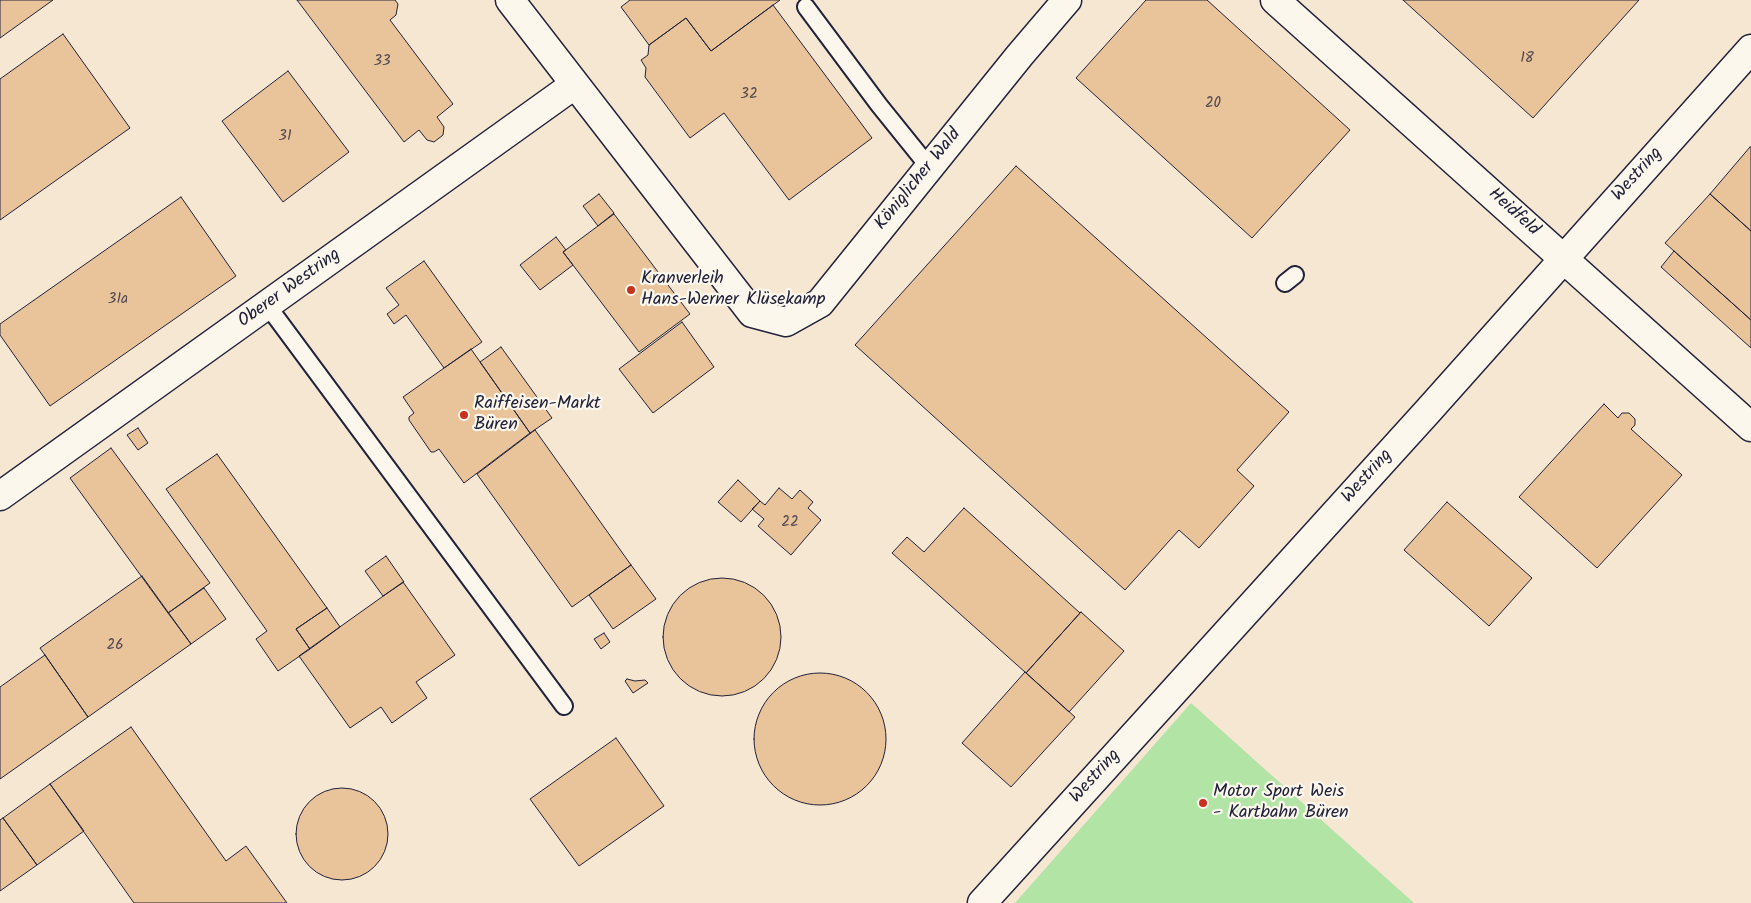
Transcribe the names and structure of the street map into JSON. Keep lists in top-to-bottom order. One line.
{"streets":{"street":["Westring","Königlicher Wald","Heidfeld","Oberer Westring"]},"crossings":[["Westring","Heidfeld"],["Königlicher Wald","Oberer Westring"]],"places":["Kranverleih Hans-Werner Klüsekamp","Raiffeisen-Markt Büren","Motor Sport Weis - Kartbahn Büren"],"house_numbers":["18","33","32","20","31","31a","22","26"]}
